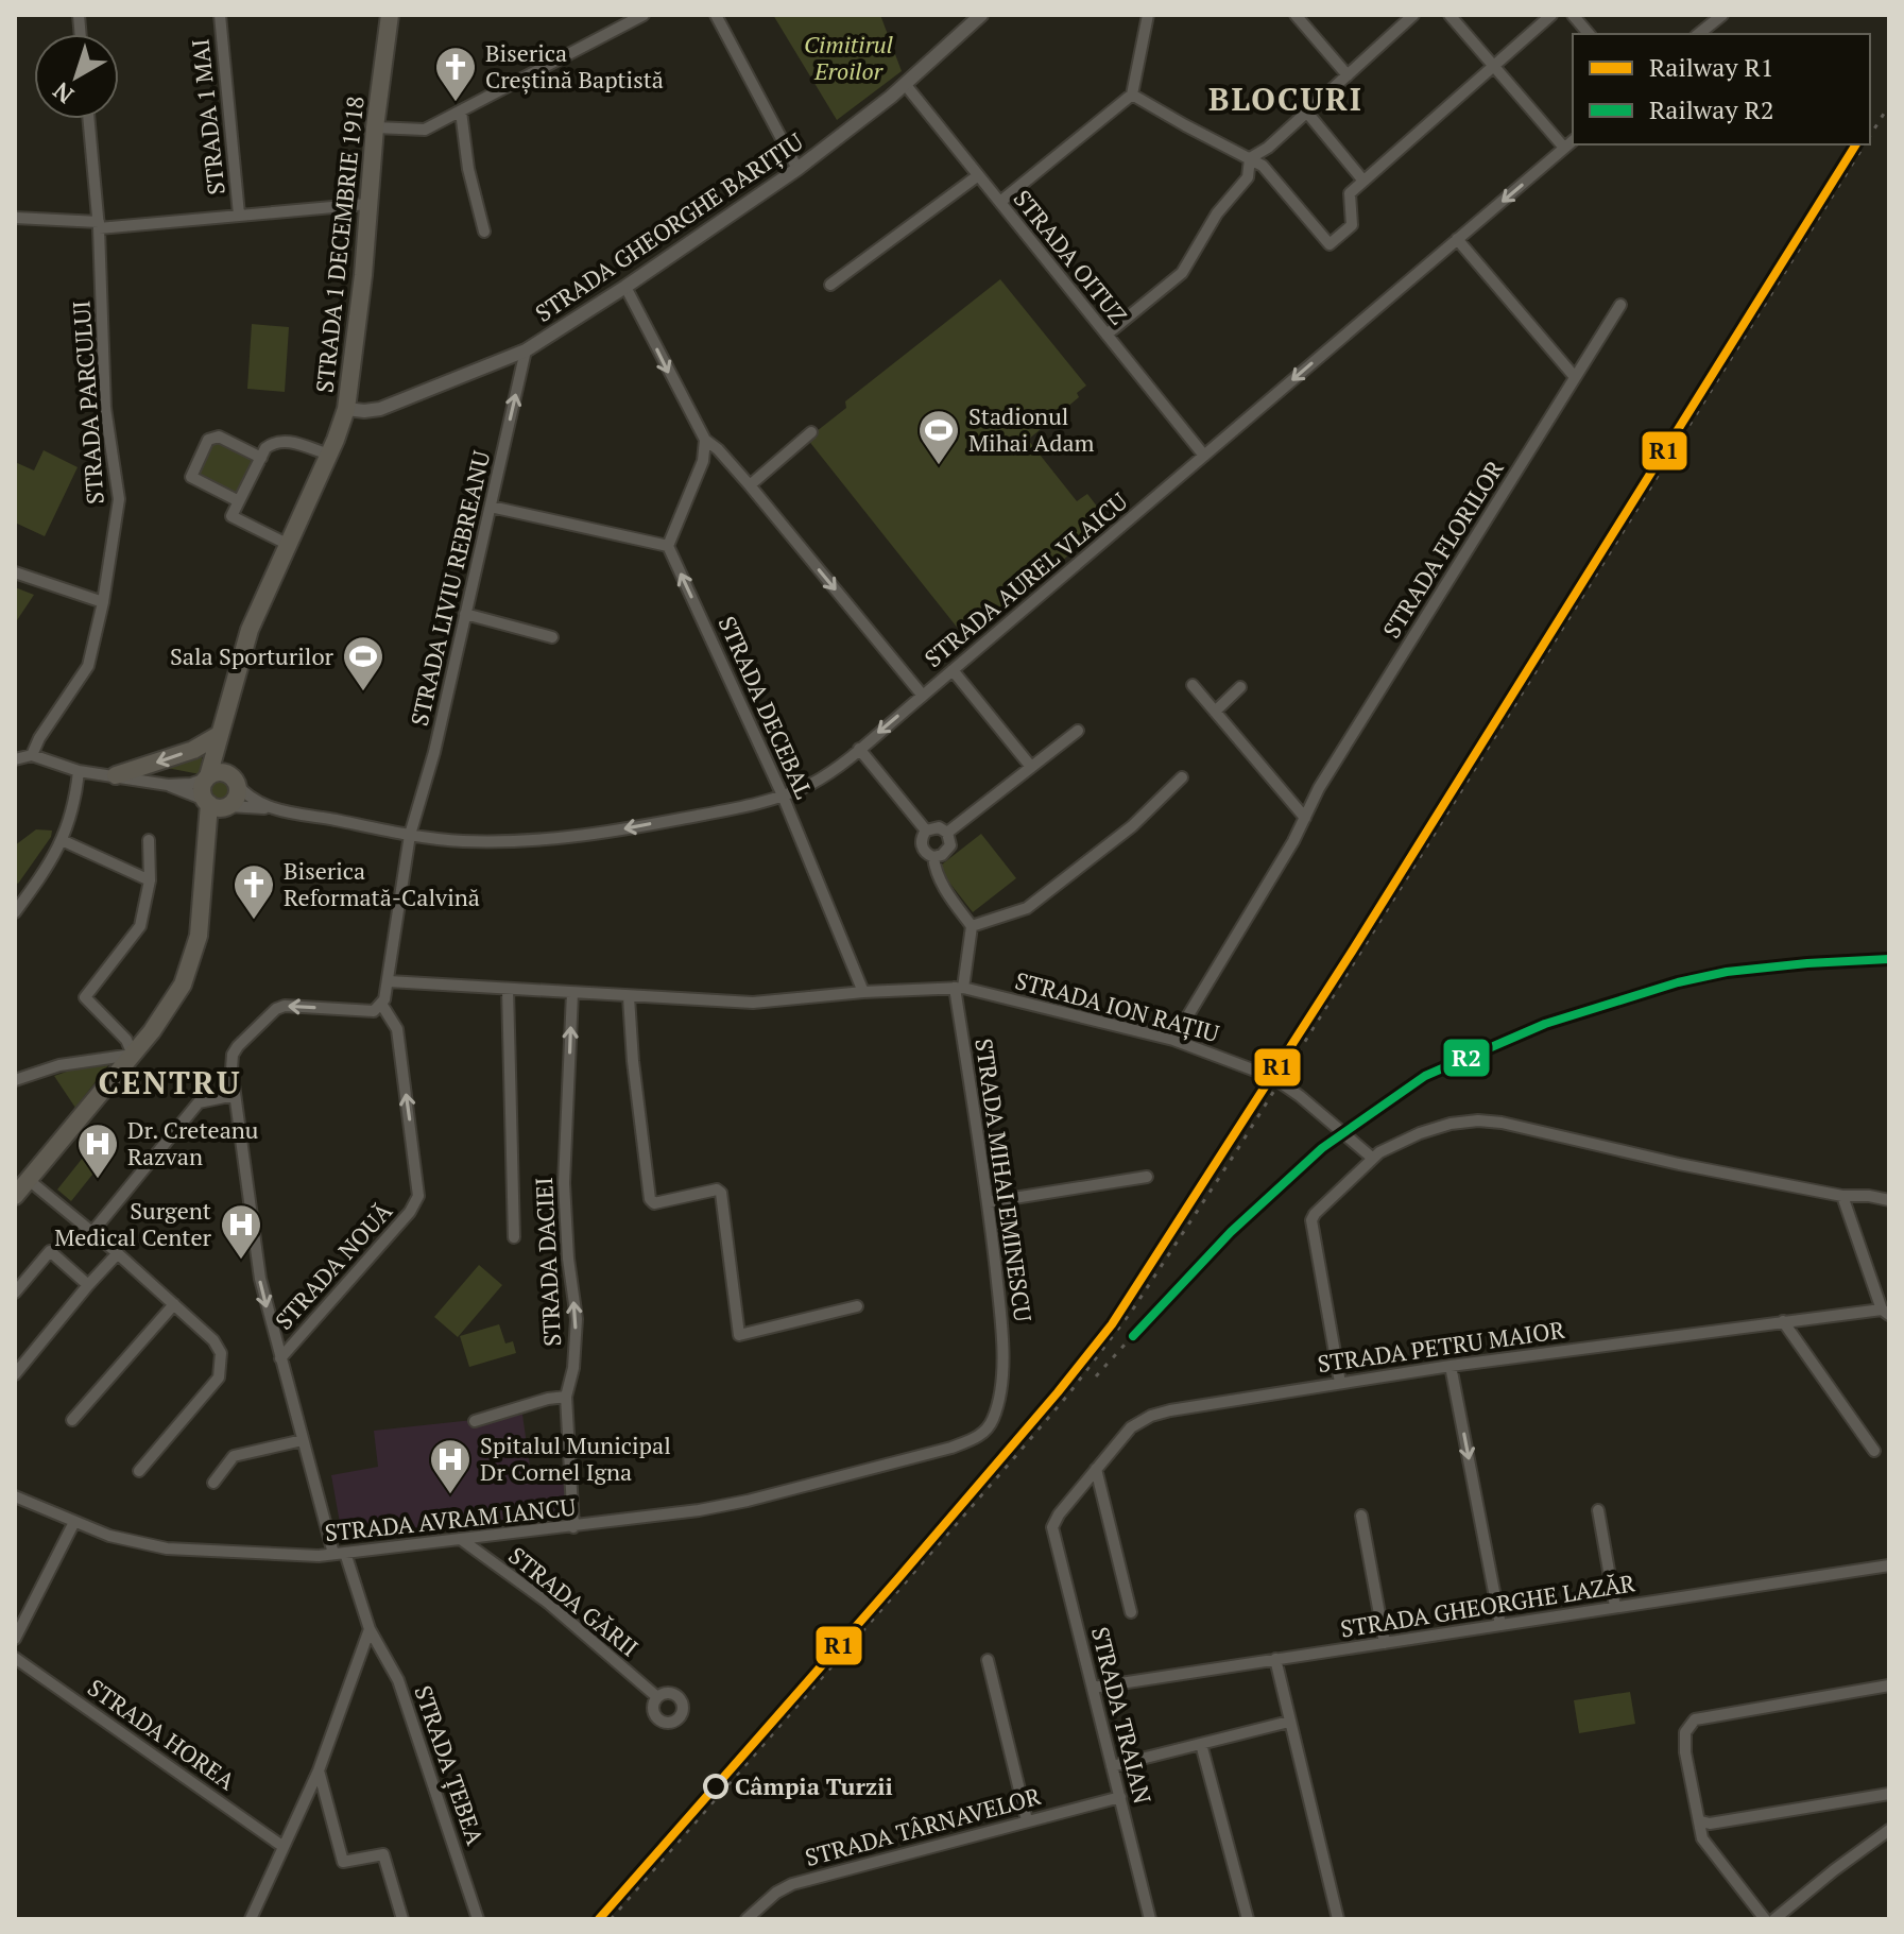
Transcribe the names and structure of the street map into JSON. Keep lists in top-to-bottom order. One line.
{"streets":{"main road":["STRADA 1 DECEMBRIE 1918"],"street":["STRADA 1 MAI","STRADA GHEORGHE BARIȚIU","STRADA OITUZ","STRADA PARCULUI","STRADA FLORILOR","STRADA AUREL VLAICU","STRADA LIVIU REBREANU","STRADA DECEBAL","STRADA ION RAȚIU","STRADA MIHAI EMINESCU","STRADA DACIEI","STRADA NOUĂ","STRADA PETRU MAIOR","STRADA AVRAM IANCU","STRADA GĂRII","STRADA GHEORGHE LAZĂR","STRADA TRAIAN","STRADA HOREA","STRADA ȚEBEA","STRADA TÂRNAVELOR"]},"crossings":[["STRADA GHEORGHE BARIȚIU","STRADA 1 DECEMBRIE 1918"],["STRADA GHEORGHE BARIȚIU","STRADA OITUZ"],["STRADA GHEORGHE BARIȚIU","STRADA LIVIU REBREANU"],["STRADA OITUZ","STRADA AUREL VLAICU"],["STRADA FLORILOR","STRADA ION RAȚIU"],["STRADA AUREL VLAICU","STRADA LIVIU REBREANU"],["STRADA AUREL VLAICU","STRADA DECEBAL"],["STRADA LIVIU REBREANU","STRADA ION RAȚIU"],["STRADA LIVIU REBREANU","STRADA NOUĂ"],["STRADA LIVIU REBREANU","STRADA ȚEBEA"],["STRADA DECEBAL","STRADA ION RAȚIU"],["STRADA ION RAȚIU","STRADA MIHAI EMINESCU"],["STRADA ION RAȚIU","STRADA DACIEI"],["STRADA MIHAI EMINESCU","STRADA AVRAM IANCU"],["STRADA DACIEI","STRADA AVRAM IANCU"],["STRADA NOUĂ","STRADA ȚEBEA"],["STRADA PETRU MAIOR","STRADA TRAIAN"],["STRADA AVRAM IANCU","STRADA GĂRII"],["STRADA AVRAM IANCU","STRADA ȚEBEA"],["STRADA GHEORGHE LAZĂR","STRADA TRAIAN"],["STRADA TRAIAN","STRADA TÂRNAVELOR"]],"one_way":["STRADA AUREL VLAICU","STRADA DECEBAL","STRADA NOUĂ"],"districts":["BLOCURI","CENTRU"],"parks":["Cimitirul Eroilor"],"places":{"church":["Biserica Creștină Baptistă","Biserica Reformată-Calvină"],"sports":["Stadionul Mihai Adam","Sala Sporturilor"],"hospital":["Dr. Creteanu Razvan","Surgent Medical Center","Spitalul Municipal Dr Cornel Igna"],"other":["Câmpia Turzii"]},"lines":["rail line R1","rail line R2"],"legend":["Railway R1","Railway R2"],"north":"bottom left"}
